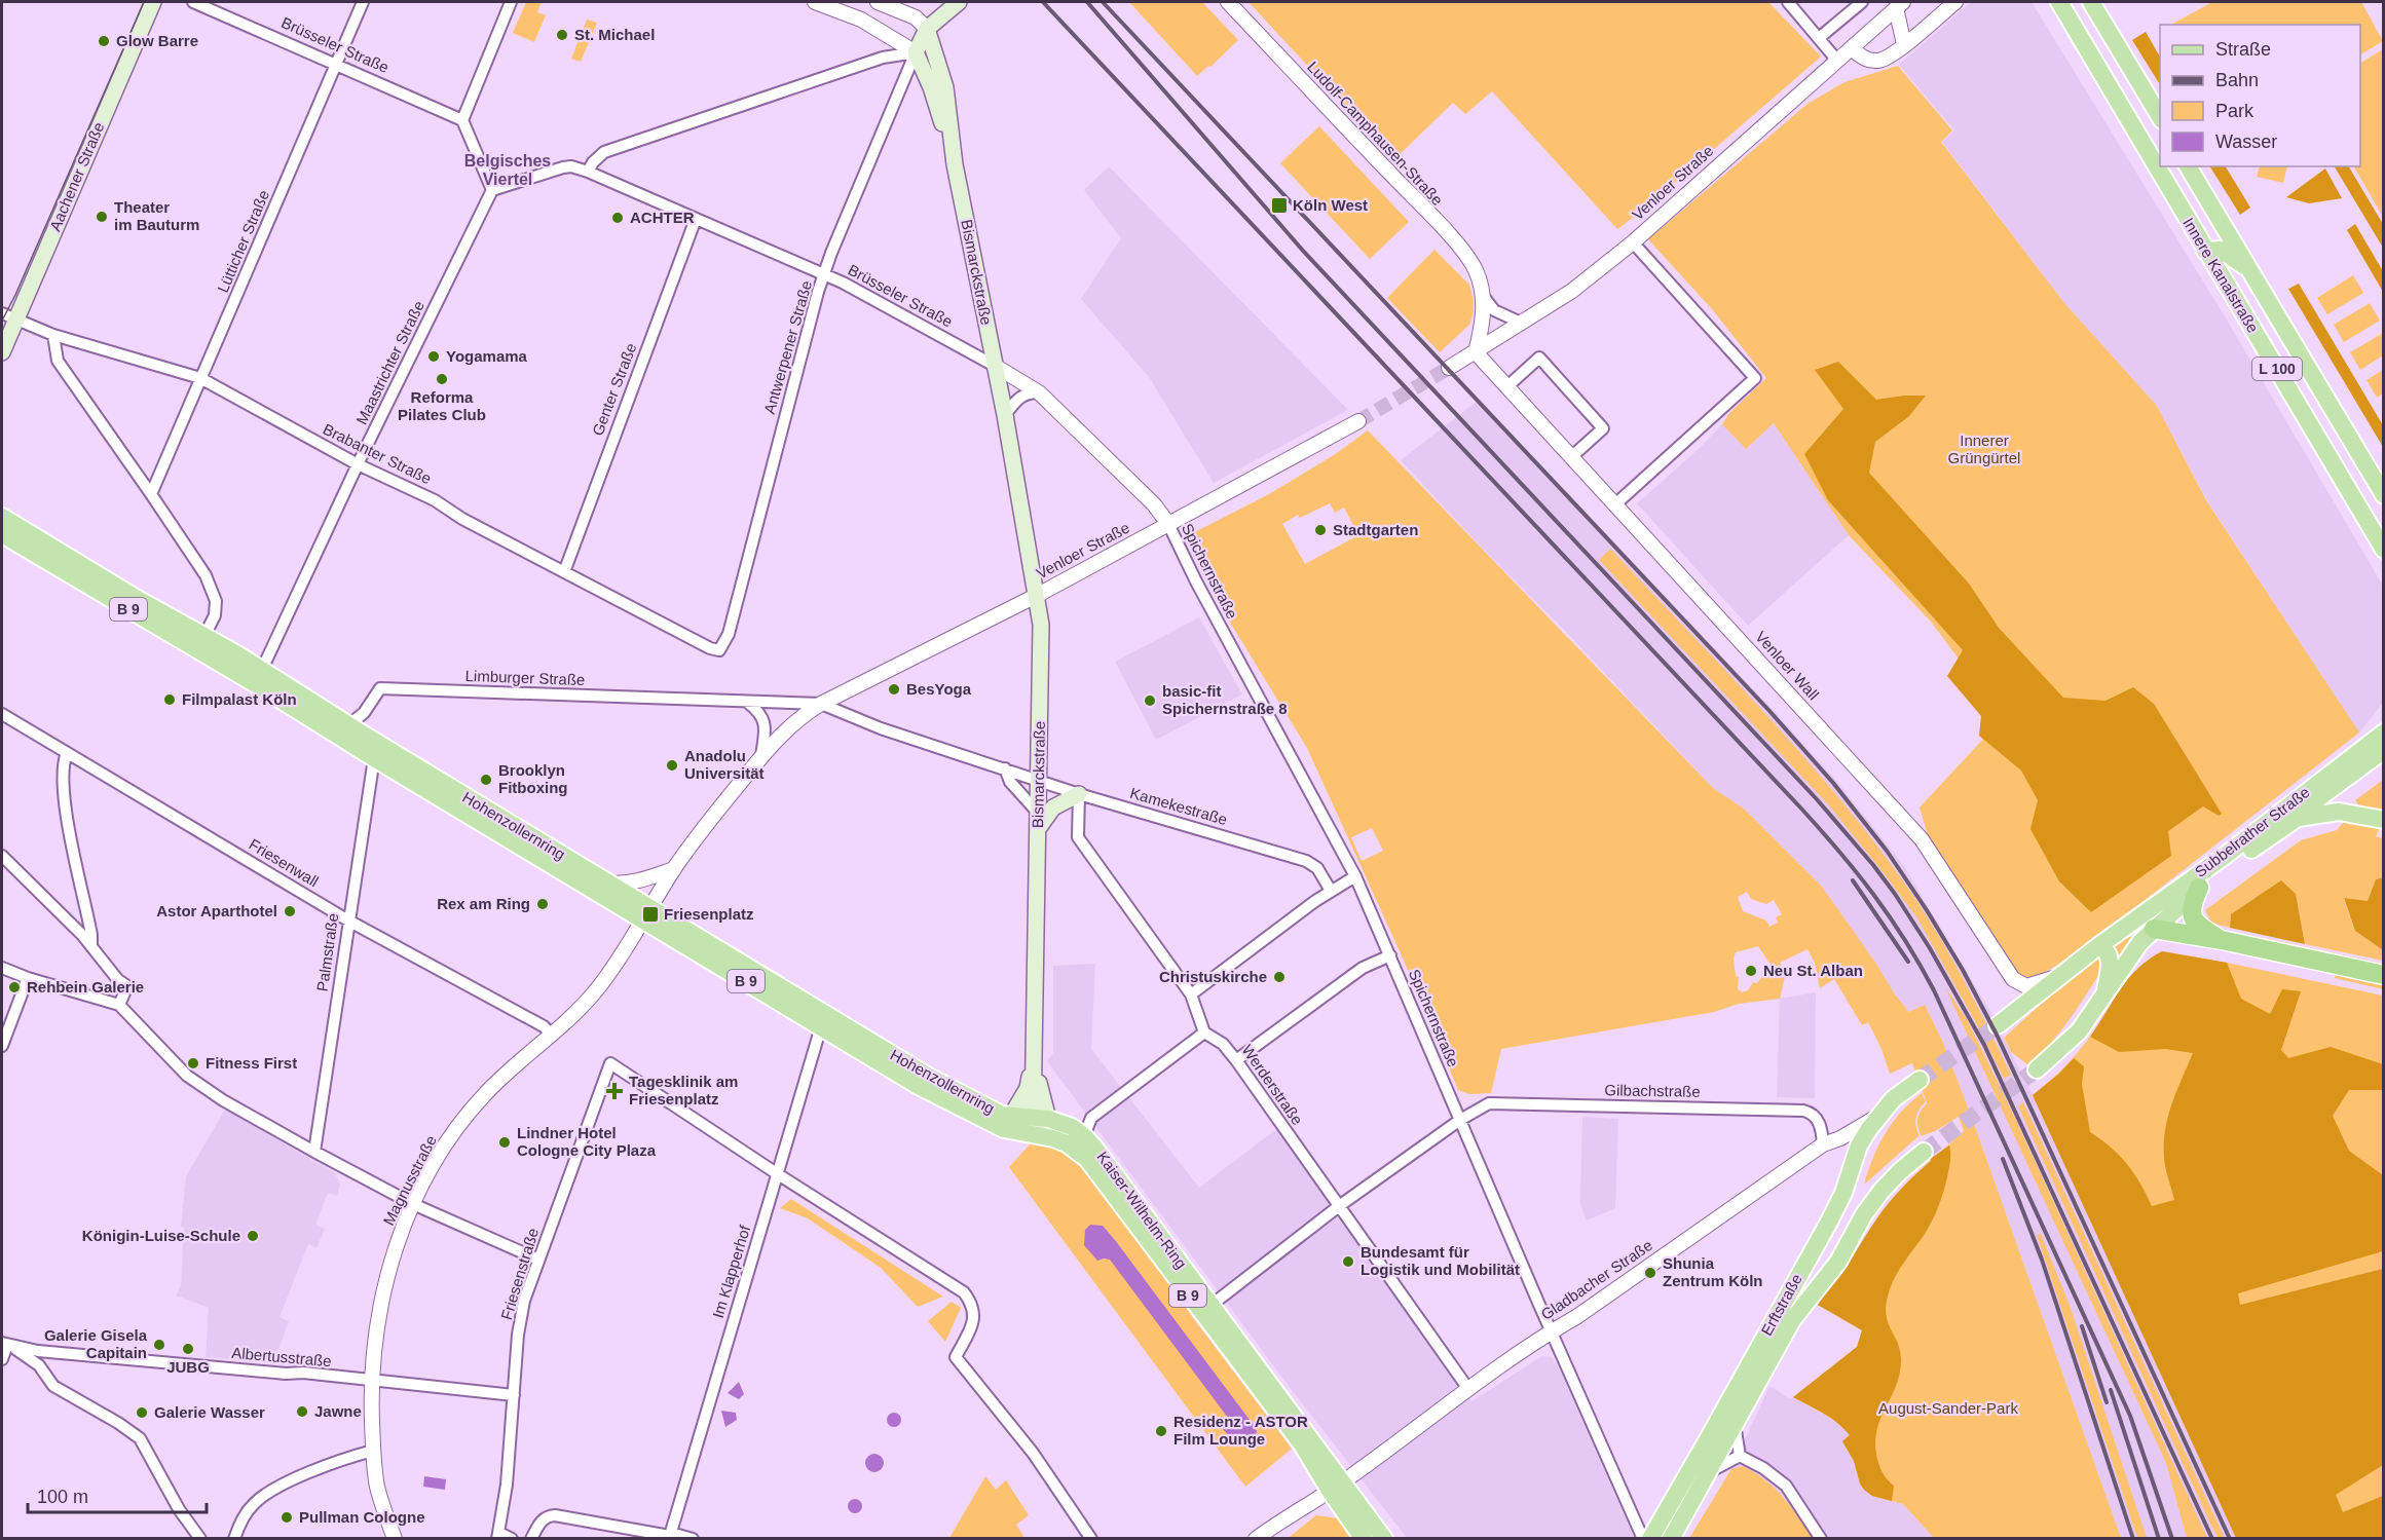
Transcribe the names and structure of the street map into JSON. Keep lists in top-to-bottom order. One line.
{"streets":{"main road":["Aachener Straße","Bismarckstraße","Innere Kanalstraße","L 100","B 9","Hohenzollernring","Subbelrather Straße","Kaiser-Wilhelm-Ring","Erftstraße"],"street":["Brüsseler Straße","Ludolf-Camphausen-Straße","Venloer Straße","Lütticher Straße","Antwerpener Straße","Maastrichter Straße","Genter Straße","Brabanter Straße","Spichernstraße","Venloer Wall","Limburger Straße","Kamekestraße","Friesenwall","Palmstraße","Werderstraße","Gilbachstraße","Magnusstraße","Im Klapperhof","Friesenstraße","Gladbacher Straße","Albertusstraße"]},"crossings":[["Brüsseler Straße","Venloer Straße"],["Brüsseler Straße","Lütticher Straße"],["Brüsseler Straße","Bismarckstraße"],["Brüsseler Straße","Antwerpener Straße"],["Brüsseler Straße","Maastrichter Straße"],["Brüsseler Straße","Genter Straße"],["Brüsseler Straße","Spichernstraße"],["Ludolf-Camphausen-Straße","Venloer Straße"],["Ludolf-Camphausen-Straße","Venloer Wall"],["Aachener Straße","Brabanter Straße"],["Venloer Straße","Bismarckstraße"],["Venloer Straße","Spichernstraße"],["Venloer Straße","Venloer Wall"],["Venloer Straße","Limburger Straße"],["Venloer Straße","Kamekestraße"],["Lütticher Straße","Brabanter Straße"],["Bismarckstraße","Antwerpener Straße"],["Bismarckstraße","Kamekestraße"],["Antwerpener Straße","Brabanter Straße"],["Maastrichter Straße","Brabanter Straße"],["Maastrichter Straße","Hohenzollernring"],["Genter Straße","Brabanter Straße"],["Spichernstraße","Gilbachstraße"],["Spichernstraße","Gladbacher Straße"],["Limburger Straße","Kamekestraße"],["Limburger Straße","Hohenzollernring"],["Hohenzollernring","Palmstraße"],["Hohenzollernring","Magnusstraße"],["Hohenzollernring","Kaiser-Wilhelm-Ring"],["Hohenzollernring","Im Klapperhof"],["Friesenwall","Palmstraße"],["Friesenwall","Magnusstraße"],["Werderstraße","Gilbachstraße"],["Werderstraße","Gladbacher Straße"],["Gilbachstraße","Kaiser-Wilhelm-Ring"],["Gilbachstraße","Gladbacher Straße"],["Magnusstraße","Albertusstraße"],["Kaiser-Wilhelm-Ring","Gladbacher Straße"],["Im Klapperhof","Friesenstraße"],["Friesenstraße","Albertusstraße"],["Gladbacher Straße","Erftstraße"]],"districts":["Belgisches Viertel"],"parks":["Innerer Grüngürtel","August-Sander-Park"],"places":{"other":["St. Michael","Glow Barre","Theater im Bauturm","ACHTER","Yogamama","Reforma Pilates Club","Stadtgarten","BesYoga","Filmpalast Köln","basic-fit Spichernstraße 8","Anadolu Universität","Brooklyn Fitboxing","Rex am Ring","Astor Aparthotel","Neu St. Alban","Christuskirche","Rehbein Galerie","Fitness First","Lindner Hotel Cologne City Plaza","Königin-Luise-Schule","Bundesamt für Logistik und Mobilität","Shunia Zentrum Köln","Galerie Gisela Capitain","JUBG","Jawne","Galerie Wasser","Residenz - ASTOR Film Lounge","Pullman Cologne"],"transit":["Köln West","Friesenplatz"],"health":["Tagesklinik am Friesenplatz"]},"legend":["Straße","Bahn","Park","Wasser"],"scale_bar":"100 m"}
